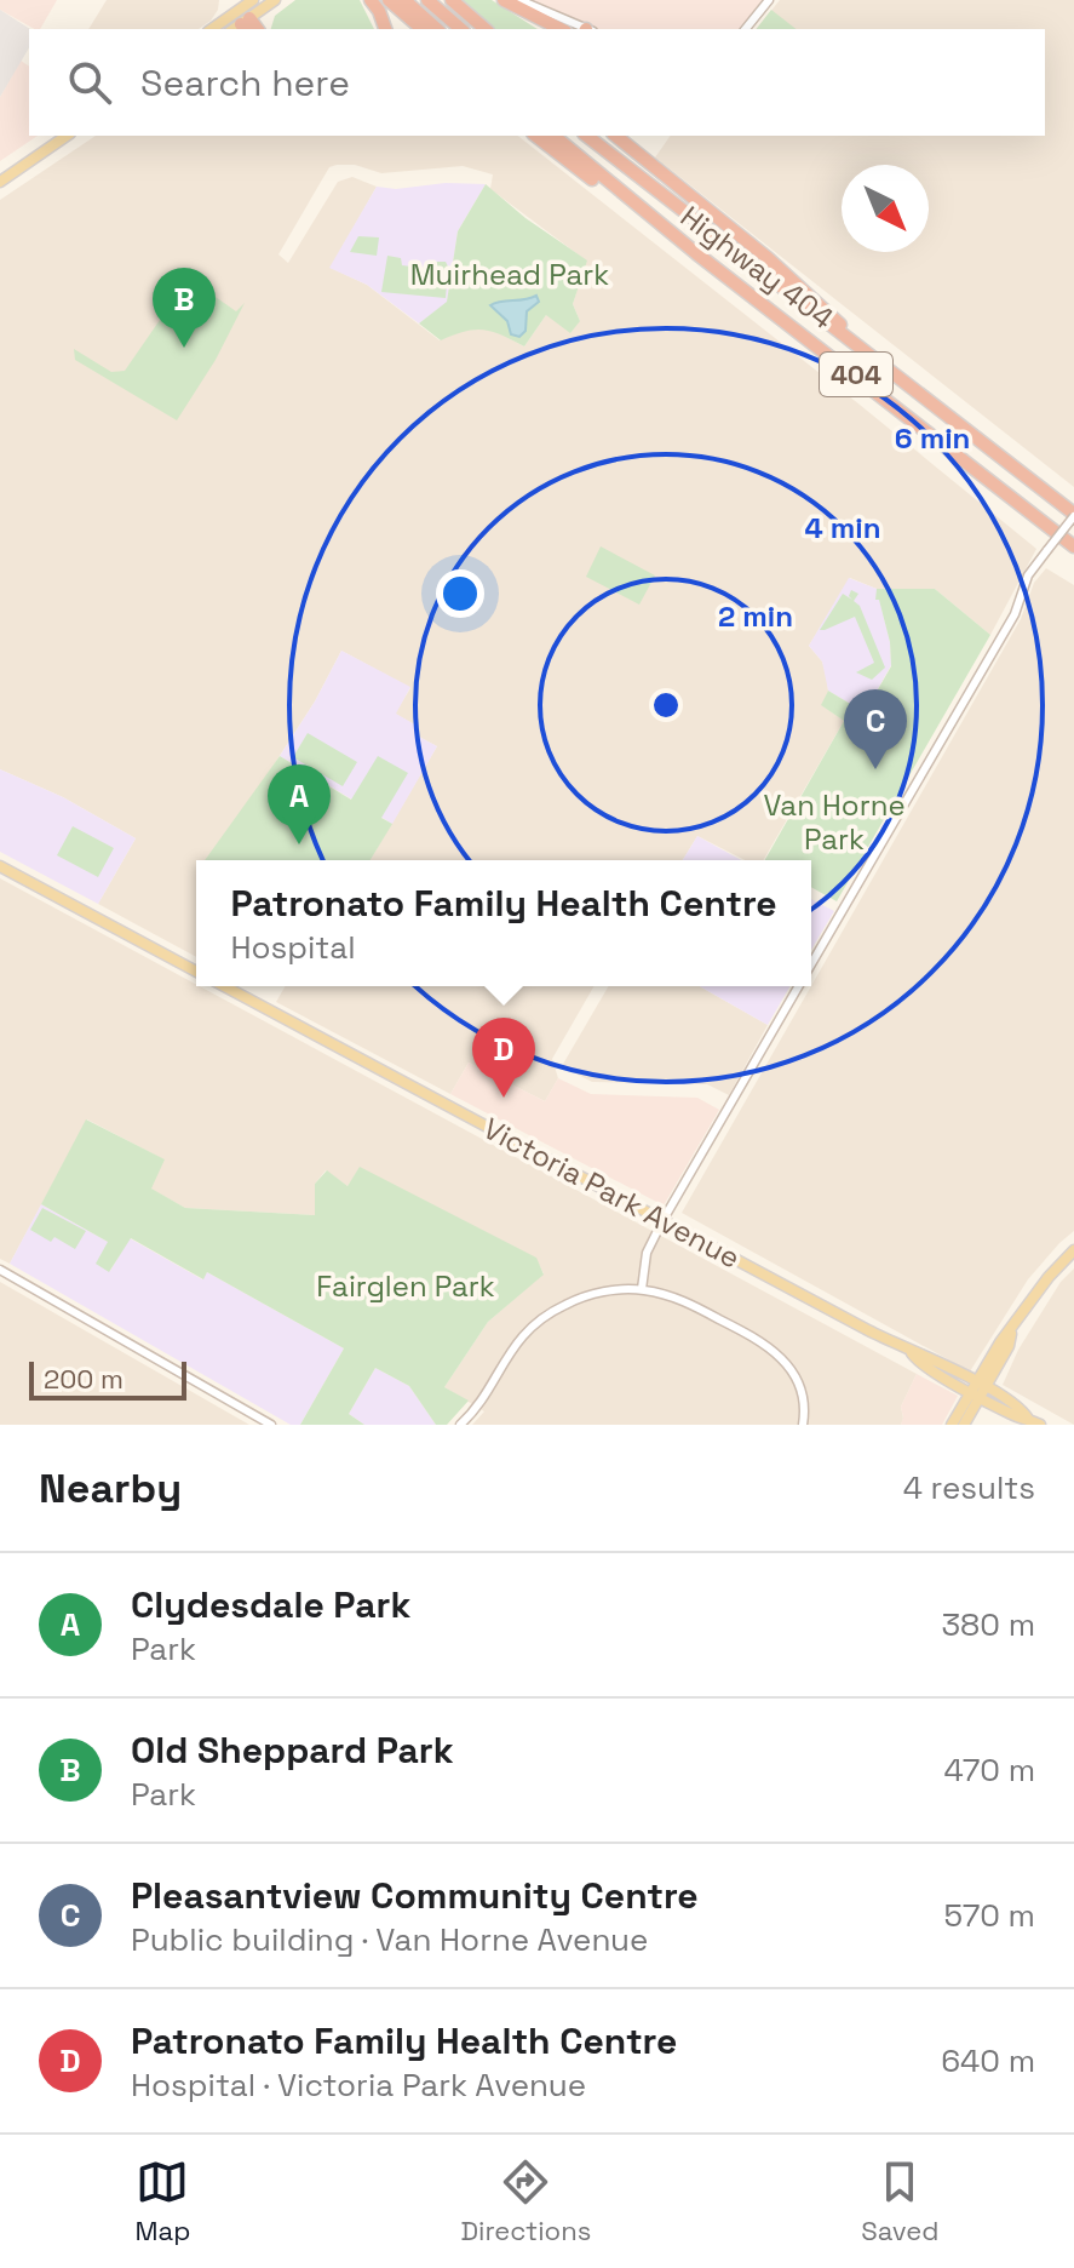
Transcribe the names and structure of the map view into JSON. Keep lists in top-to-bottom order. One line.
{"streets":{"highway":["Highway 404","404"],"main road":["Victoria Park Avenue"]},"parks":["Muirhead Park","Van Horne Park","Fairglen Park"],"scale_bar":"200 m","north":"bottom right","page":{"search":"Search here","pins":["B","C","A","D"],"popup":["Patronato Family Health Centre","Hospital"],"scale":"200 m","heading":["Nearby","4 results"],"list":[{"mark":"A","name":"Clydesdale Park","note":"Park","value":"380 m"},{"mark":"B","name":"Old Sheppard Park","note":"Park","value":"470 m"},{"mark":"C","name":"Pleasantview Community Centre","note":"Public building · Van Horne Avenue","value":"570 m"},{"mark":"D","name":"Patronato Family Health Centre","note":"Hospital · Victoria Park Avenue","value":"640 m"}],"nav":["Map","Directions","Saved"]},"rings":["6 min","4 min","2 min"]}
